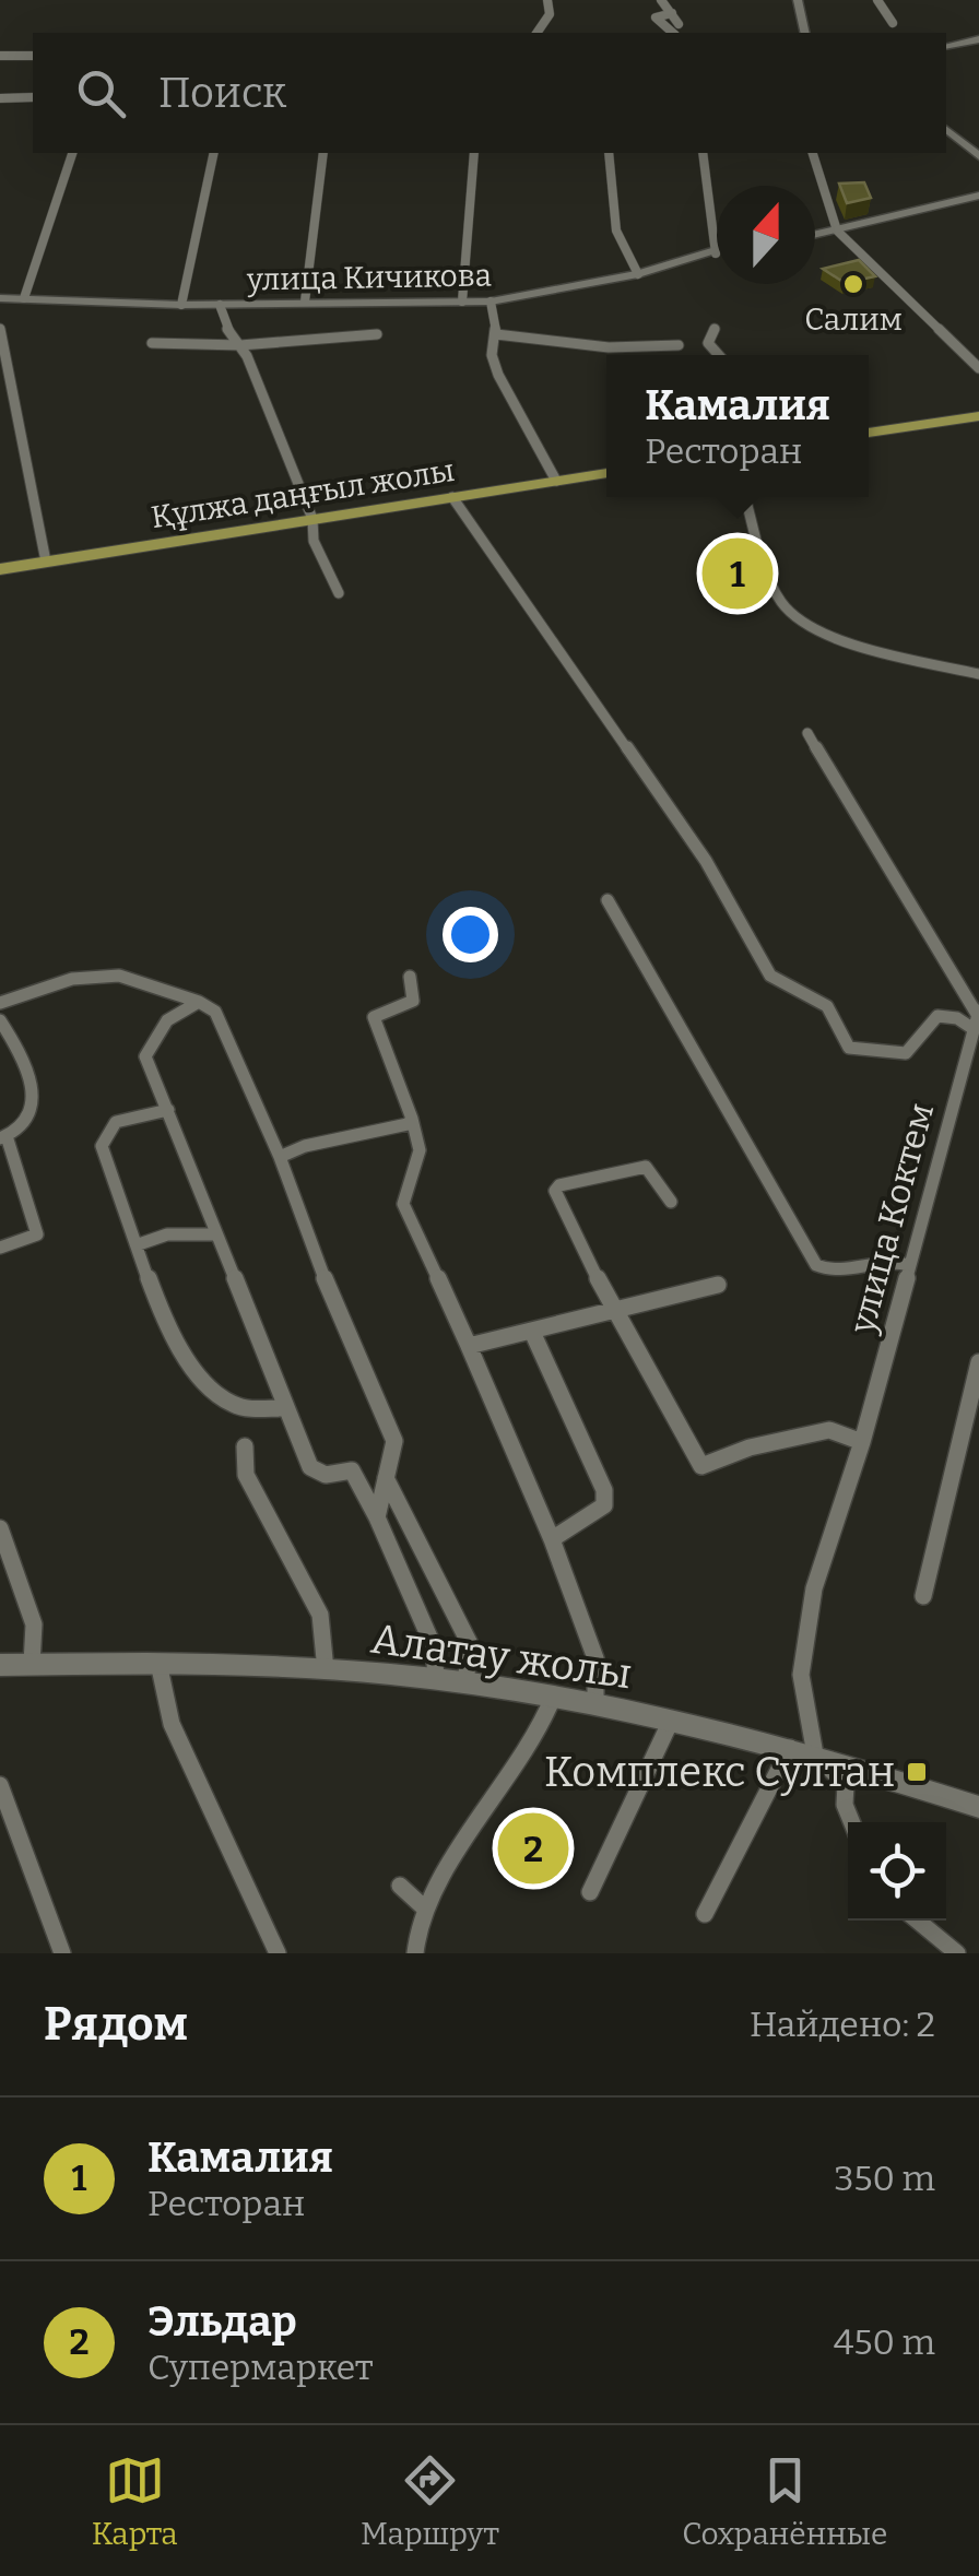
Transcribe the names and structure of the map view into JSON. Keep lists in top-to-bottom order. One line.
{"streets":{"main road":["Құлжа даңғыл жолы"],"street":["улица Кичикова","улица Коктем","Алатау жолы"]},"crossings":[["улица Коктем","Алатау жолы"]],"places":{"other":["Салим"],"transit":["Комплекс Султан"]},"north":"top","page":{"search":"Поиск","popup":["Камалия","Ресторан"],"pins":["1","2"],"heading":["Рядом","Найдено: 2"],"list":[{"mark":"1","name":"Камалия","note":"Ресторан","value":"350 m"},{"mark":"2","name":"Эльдар","note":"Супермаркет","value":"450 m"}],"nav":["Карта","Маршрут","Сохранённые"]}}
